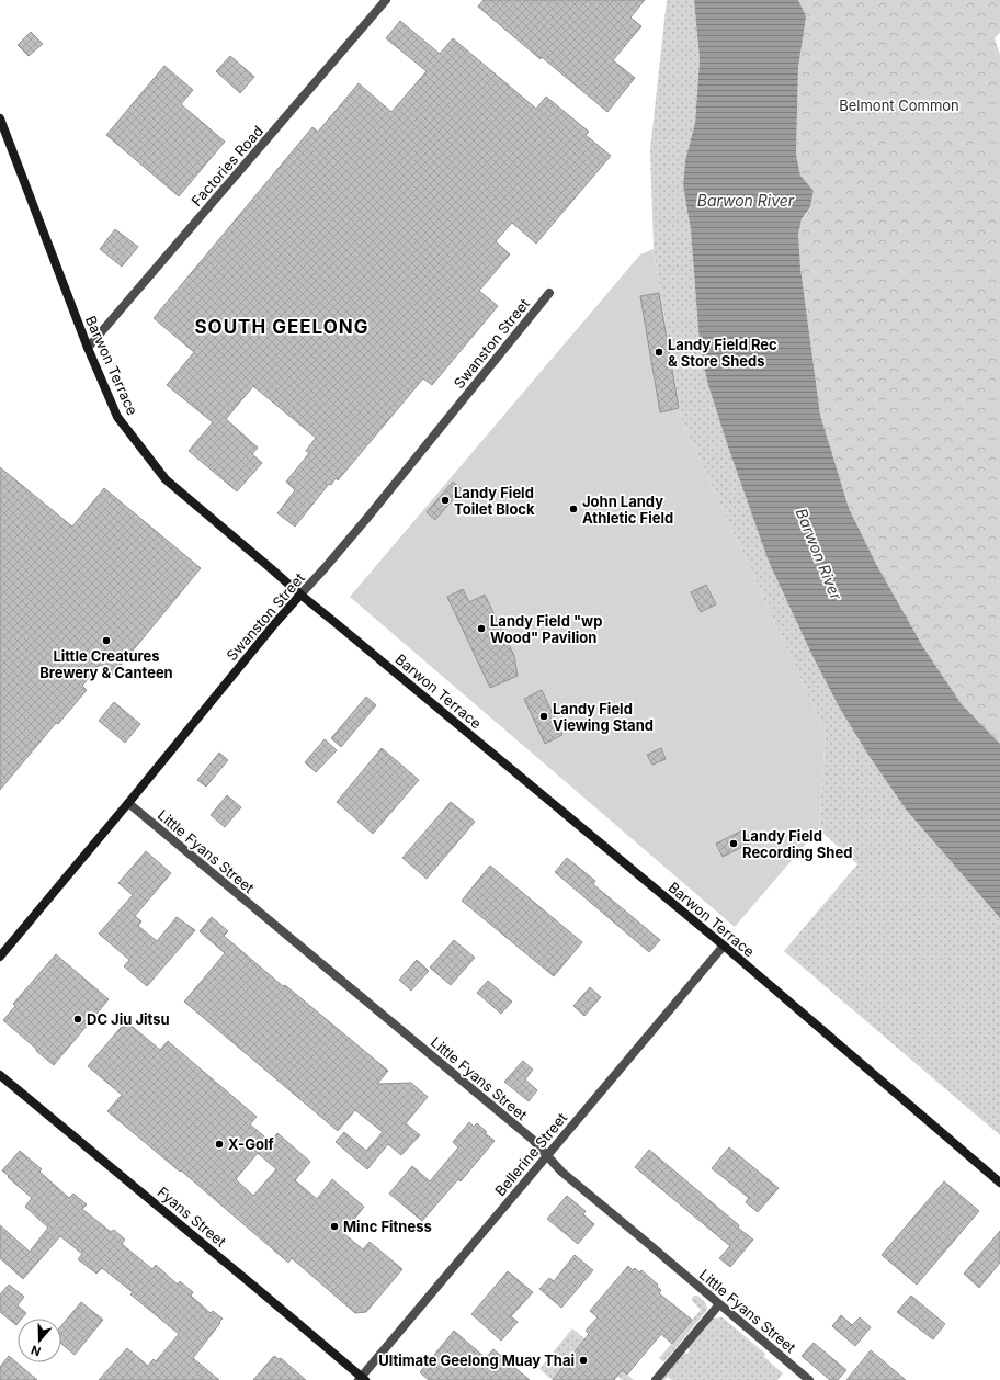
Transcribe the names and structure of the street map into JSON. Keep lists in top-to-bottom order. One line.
{"streets":{"street":["Factories Road","Swanston Street","Barwon Terrace","Little Fyans Street","Bellerine Street","Fyans Street"]},"crossings":[["Factories Road","Barwon Terrace"],["Swanston Street","Barwon Terrace"],["Swanston Street","Little Fyans Street"],["Barwon Terrace","Bellerine Street"],["Little Fyans Street","Bellerine Street"],["Bellerine Street","Fyans Street"]],"districts":["SOUTH GEELONG"],"water":["Barwon River"],"parks":["Belmont Common"],"places":["Landy Field Rec & Store Sheds","Landy Field Toilet Block","John Landy Athletic Field","Landy Field \"wp Wood\" Pavilion","Little Creatures Brewery & Canteen","Landy Field Viewing Stand","Landy Field Recording Shed","DC Jiu Jitsu","X-Golf","Minc Fitness","Ultimate Geelong Muay Thai"],"north":"bottom"}
